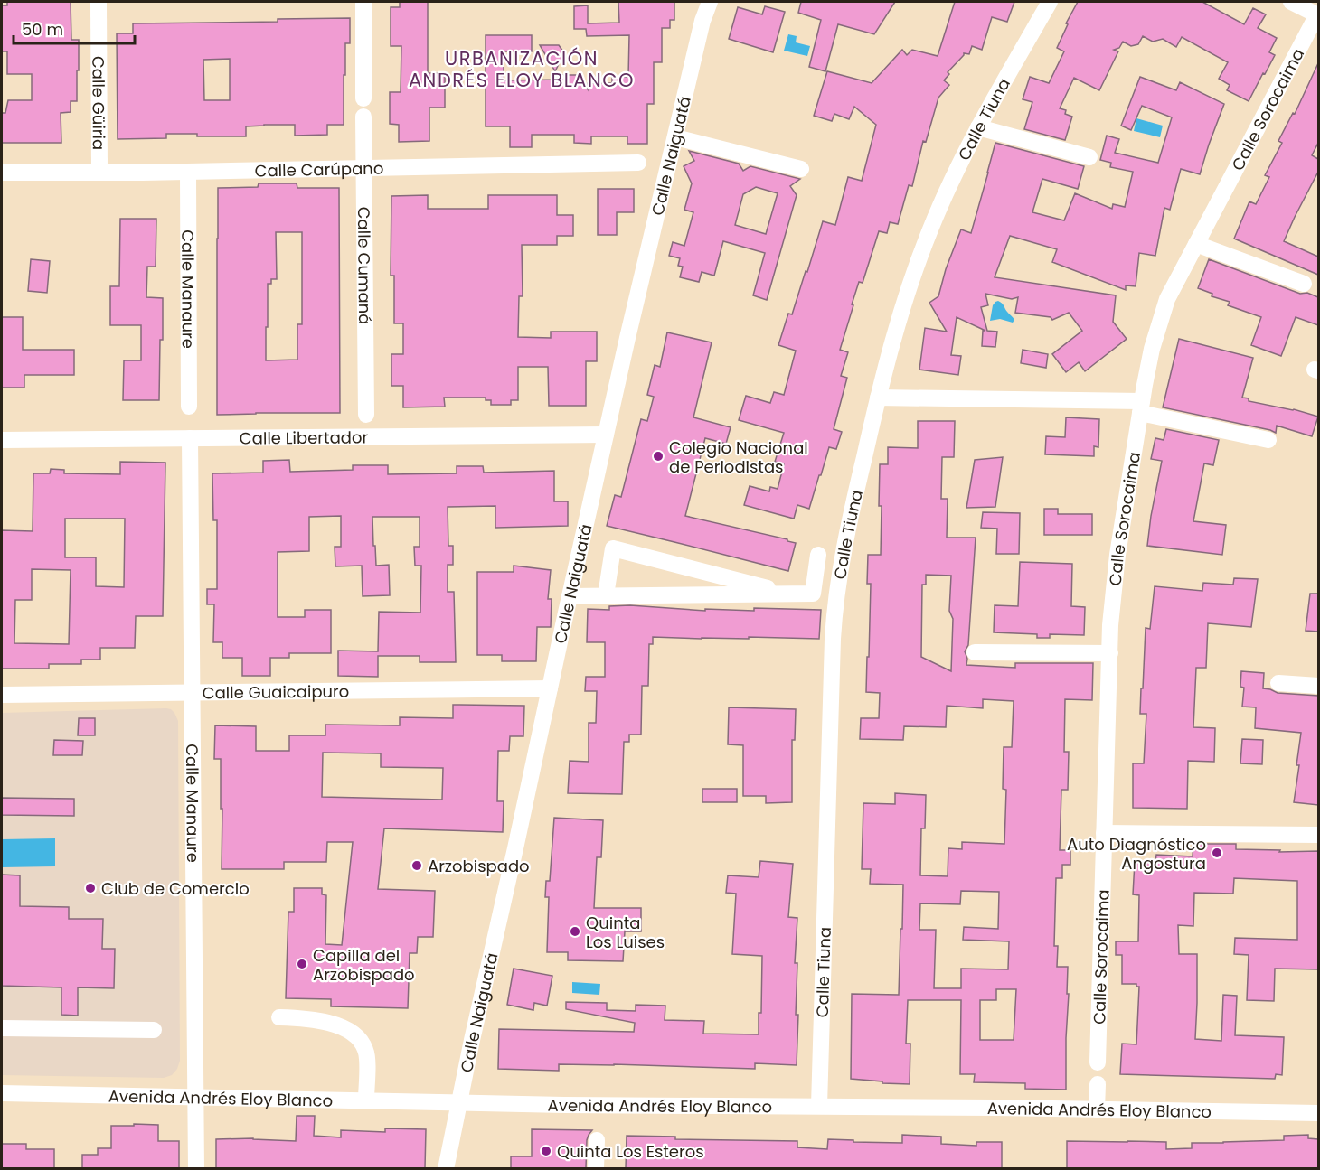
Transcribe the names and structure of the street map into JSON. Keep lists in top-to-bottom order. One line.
{"streets":{"street":["Calle Güiria","Calle Sorocaima","Calle Tiuna","Calle Naiguatá","Calle Carúpano","Calle Cumaná","Calle Manaure","Calle Libertador","Calle Guaicaipuro","Avenida Andrés Eloy Blanco"]},"crossings":[["Calle Güiria","Calle Carúpano"],["Calle Tiuna","Avenida Andrés Eloy Blanco"],["Calle Naiguatá","Calle Libertador"],["Calle Naiguatá","Calle Guaicaipuro"],["Calle Naiguatá","Avenida Andrés Eloy Blanco"],["Calle Carúpano","Calle Cumaná"],["Calle Carúpano","Calle Manaure"],["Calle Manaure","Calle Libertador"],["Calle Manaure","Calle Guaicaipuro"],["Calle Manaure","Avenida Andrés Eloy Blanco"]],"districts":["URBANIZACIÓN ANDRÉS ELOY BLANCO"],"places":["Colegio Nacional de Periodistas","Auto Diagnóstico Angostura","Arzobispado","Club de Comercio","Quinta Los Luises","Capilla del Arzobispado","Quinta Los Esteros"],"scale_bar":"50 m"}
